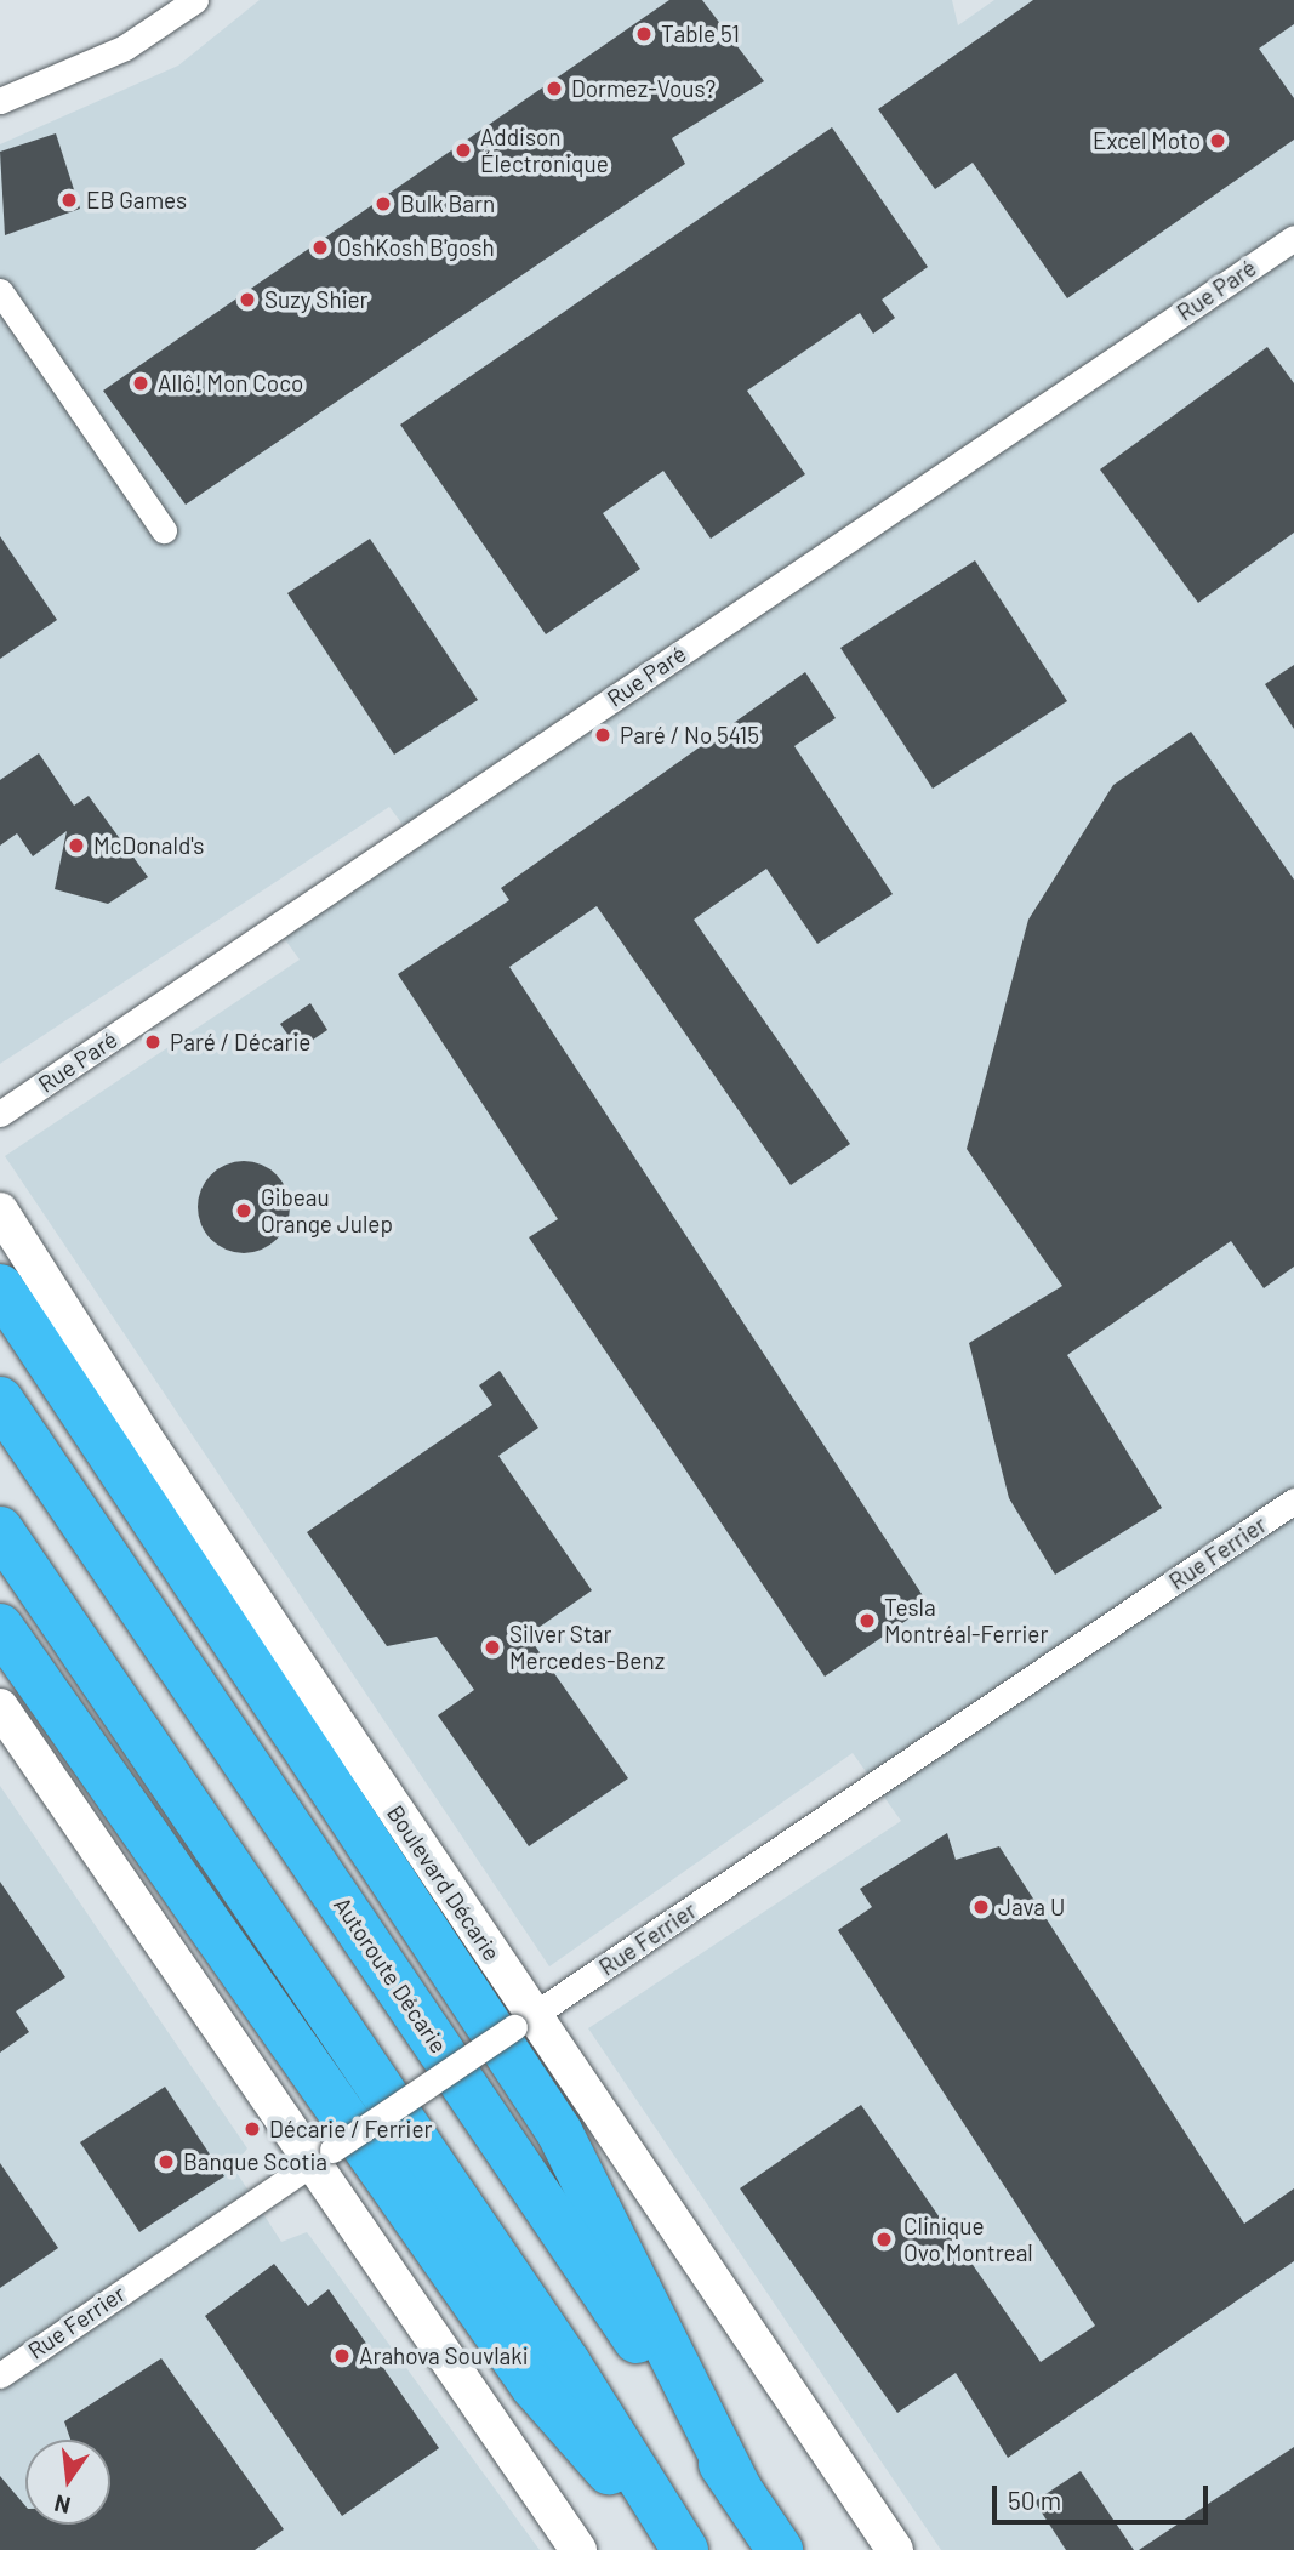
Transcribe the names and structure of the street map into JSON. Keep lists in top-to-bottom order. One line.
{"streets":{"highway":["Autoroute Décarie"],"main road":["Boulevard Décarie"],"street":["Rue Paré","Rue Ferrier"]},"crossings":[["Rue Ferrier","Boulevard Décarie"]],"places":["Table 51","Dormez-Vous?","Excel Moto","Addison Électronique","EB Games","Bulk Barn","OshKosh B'gosh","Suzy Shier","Allô! Mon Coco","Paré / No 5415","McDonald's","Paré / Décarie","Gibeau Orange Julep","Tesla Montréal-Ferrier","Silver Star Mercedes-Benz","Java U","Décarie / Ferrier","Banque Scotia","Clinique Ovo Montreal","Arahova Souvlaki"],"scale_bar":"50 m","north":"bottom"}
